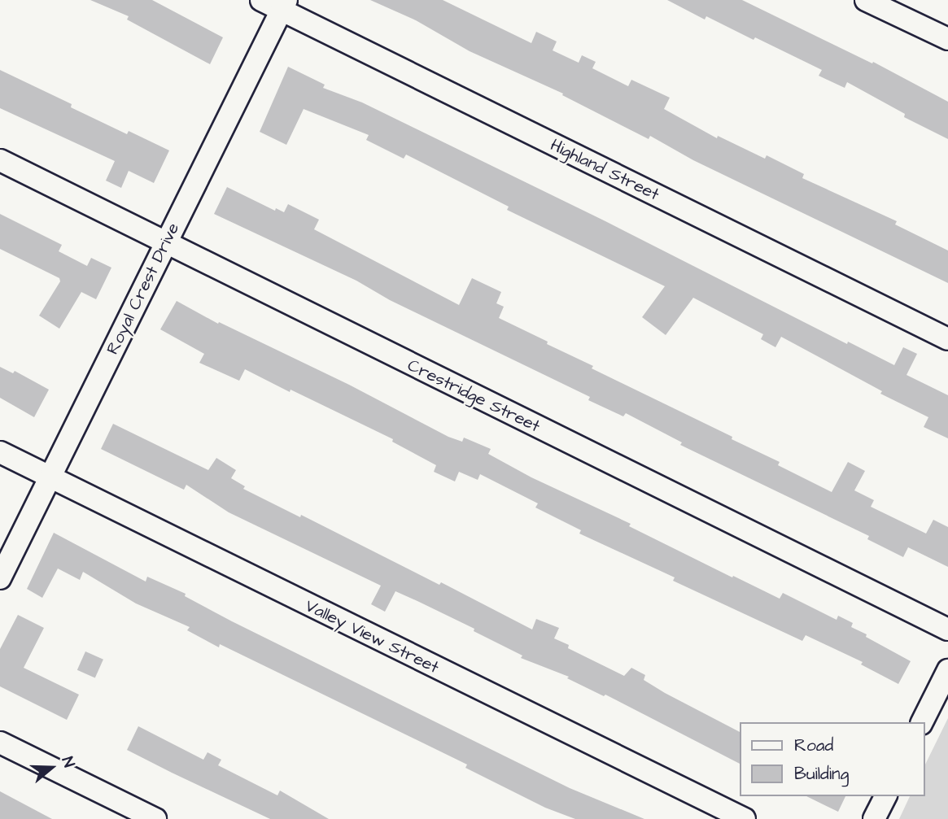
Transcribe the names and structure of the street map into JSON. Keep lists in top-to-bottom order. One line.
{"streets":{"street":["Highland Street","Royal Crest Drive","Crestridge Street","Valley View Street"]},"crossings":[["Highland Street","Royal Crest Drive"],["Royal Crest Drive","Crestridge Street"],["Royal Crest Drive","Valley View Street"]],"legend":["Road","Building"],"north":"right"}
